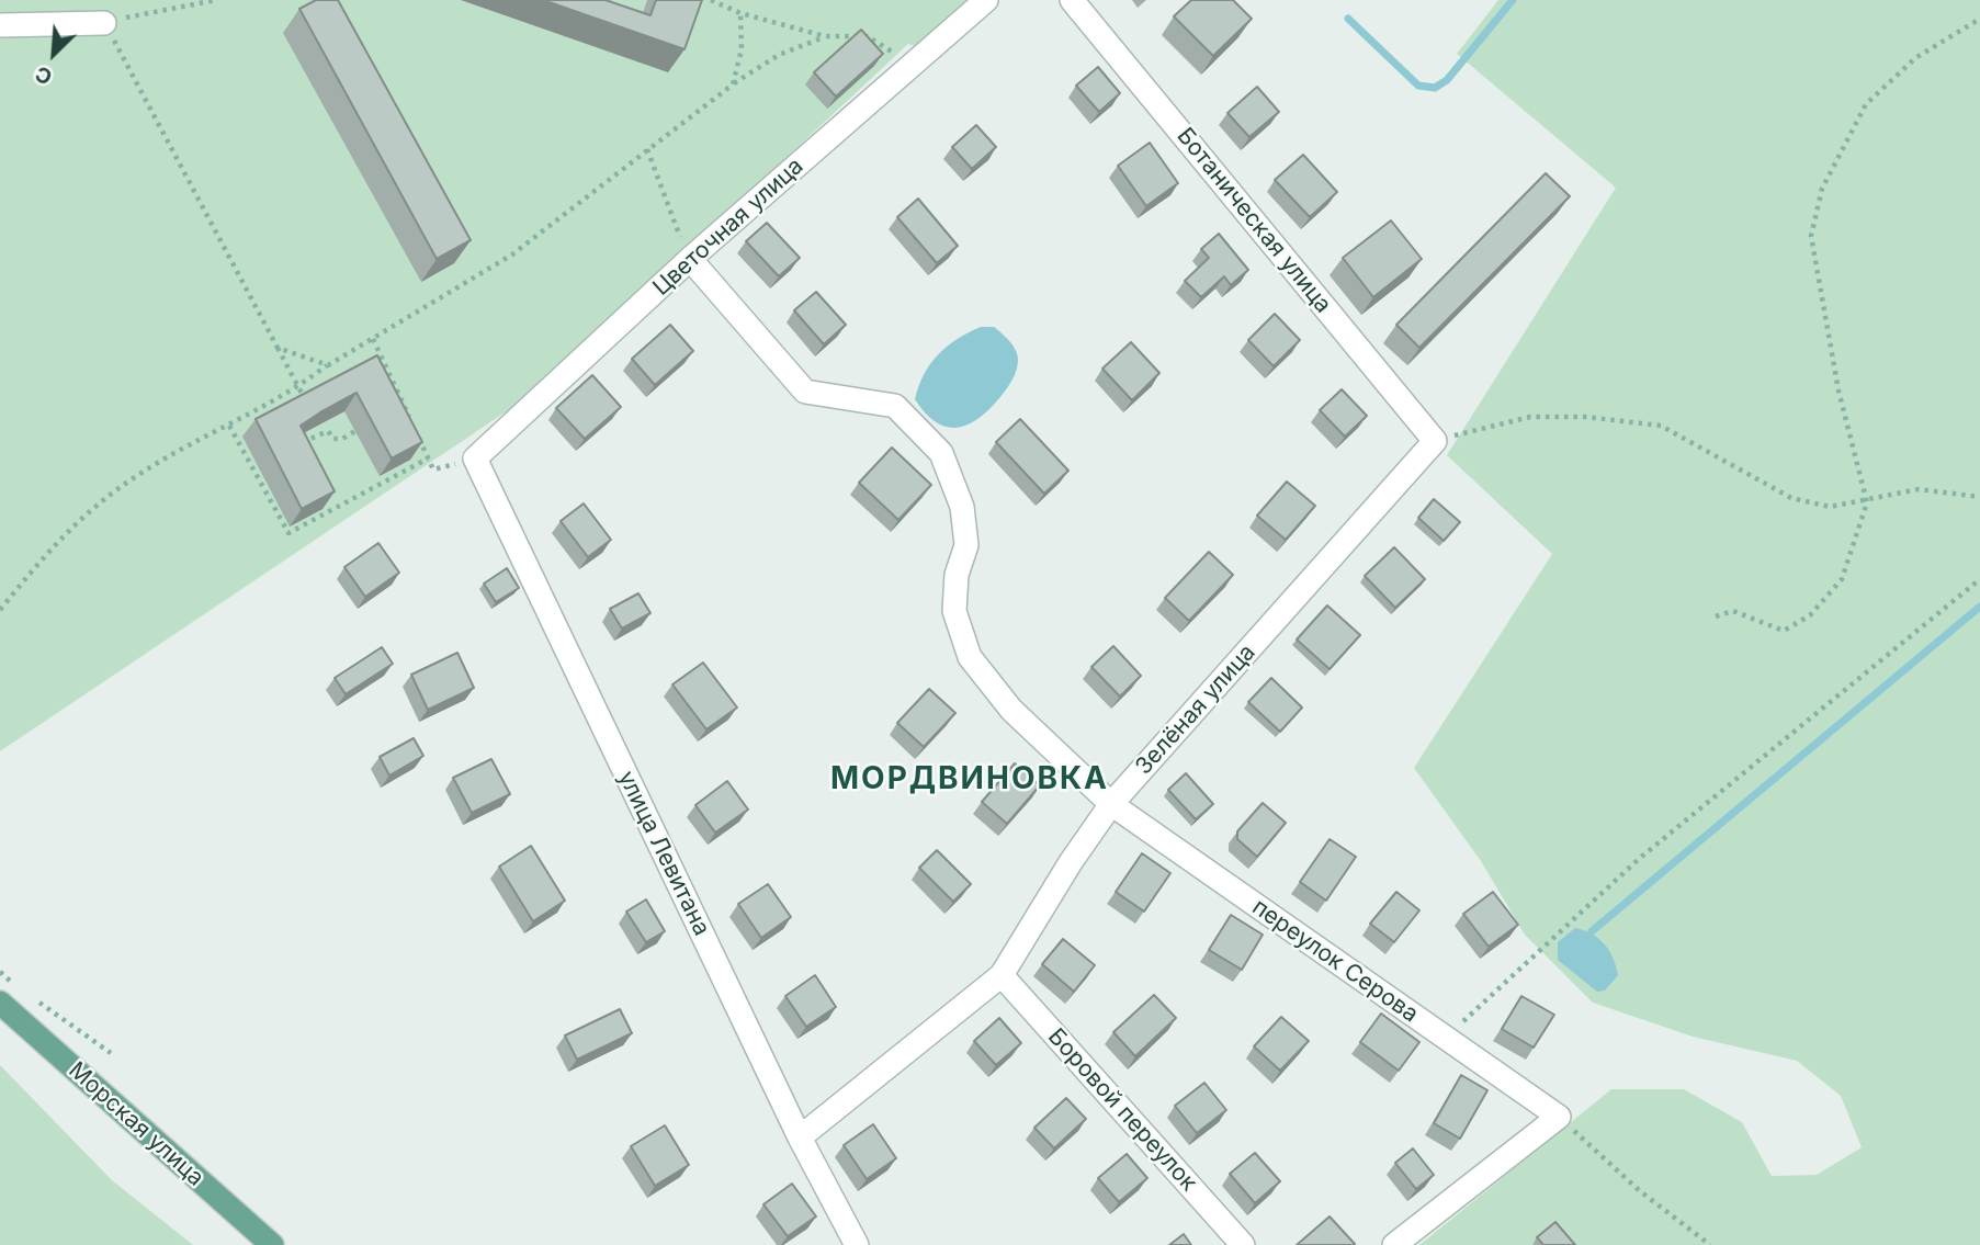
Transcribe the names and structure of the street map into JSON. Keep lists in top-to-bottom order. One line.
{"streets":{"main road":["Морская улица"],"street":["Ботаническая улица","Цветочная улица","Зелёная улица","улица Левитана","переулок Серова","Боровой переулок"]},"crossings":[["Ботаническая улица","Зелёная улица"],["Цветочная улица","улица Левитана"],["Цветочная улица","переулок Серова"],["Зелёная улица","улица Левитана"],["Зелёная улица","переулок Серова"],["Зелёная улица","Боровой переулок"]],"districts":["МОРДВИНОВКА"],"north":"bottom left"}
